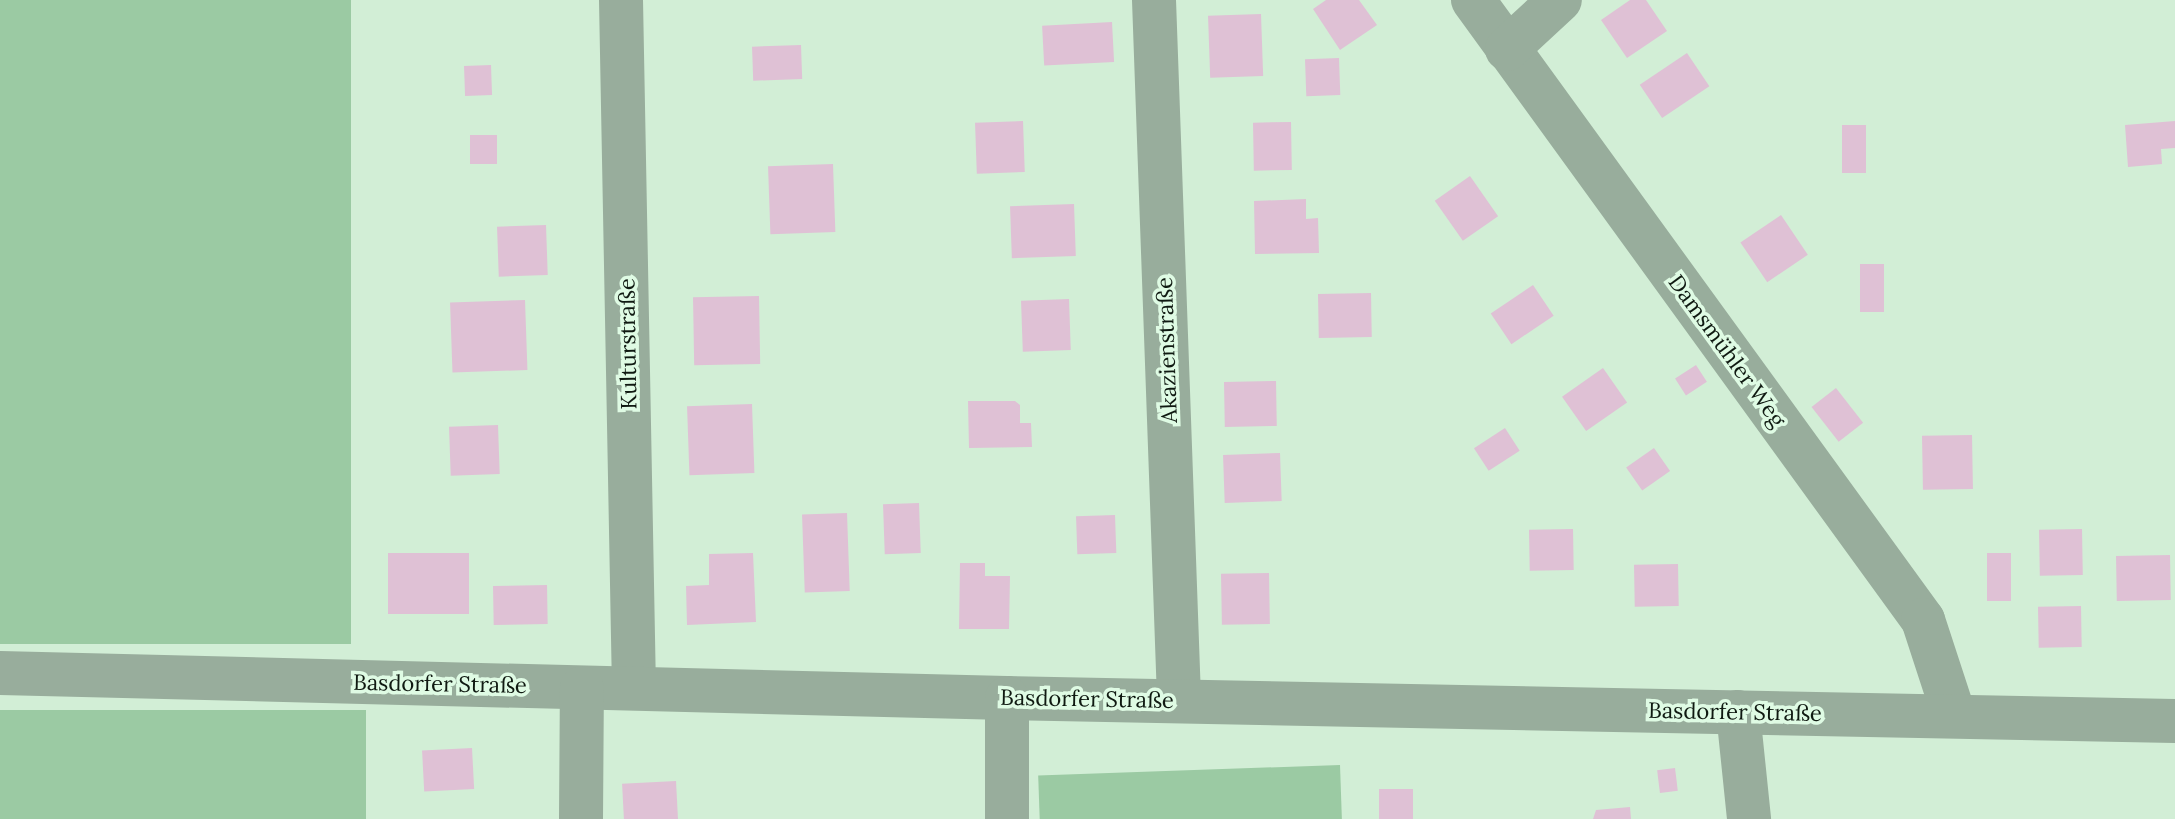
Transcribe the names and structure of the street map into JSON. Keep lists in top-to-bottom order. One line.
{"streets":{"street":["Kulturstraße","Akazienstraße","Damsmühler Weg","Basdorfer Straße"]},"crossings":[["Kulturstraße","Basdorfer Straße"],["Akazienstraße","Basdorfer Straße"],["Damsmühler Weg","Basdorfer Straße"]]}
